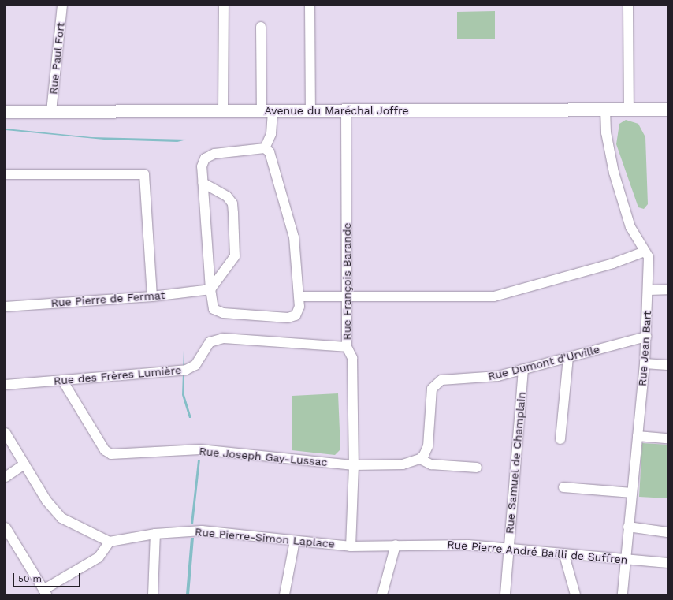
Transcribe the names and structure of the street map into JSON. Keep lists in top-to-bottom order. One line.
{"streets":{"main road":["Avenue du Maréchal Joffre"],"street":["Rue Paul Fort","Rue François Barande","Rue Pierre de Fermat","Rue Jean Bart","Rue Dumont d'Urville","Rue des Frères Lumière","Rue Joseph Gay-Lussac","Rue Samuel de Champlain","Rue Pierre-Simon Laplace","Rue Pierre André Bailli de Suffren"]},"crossings":[["Rue Paul Fort","Avenue du Maréchal Joffre"],["Avenue du Maréchal Joffre","Rue François Barande"],["Avenue du Maréchal Joffre","Rue Jean Bart"],["Rue François Barande","Rue des Frères Lumière"],["Rue François Barande","Rue Joseph Gay-Lussac"],["Rue François Barande","Rue Pierre-Simon Laplace"],["Rue François Barande","Rue Pierre André Bailli de Suffren"],["Rue Jean Bart","Rue Dumont d'Urville"],["Rue Jean Bart","Rue Pierre André Bailli de Suffren"],["Rue Dumont d'Urville","Rue Samuel de Champlain"],["Rue des Frères Lumière","Rue Joseph Gay-Lussac"],["Rue Samuel de Champlain","Rue Pierre André Bailli de Suffren"],["Rue Pierre-Simon Laplace","Rue Pierre André Bailli de Suffren"]],"scale_bar":"50 m"}
